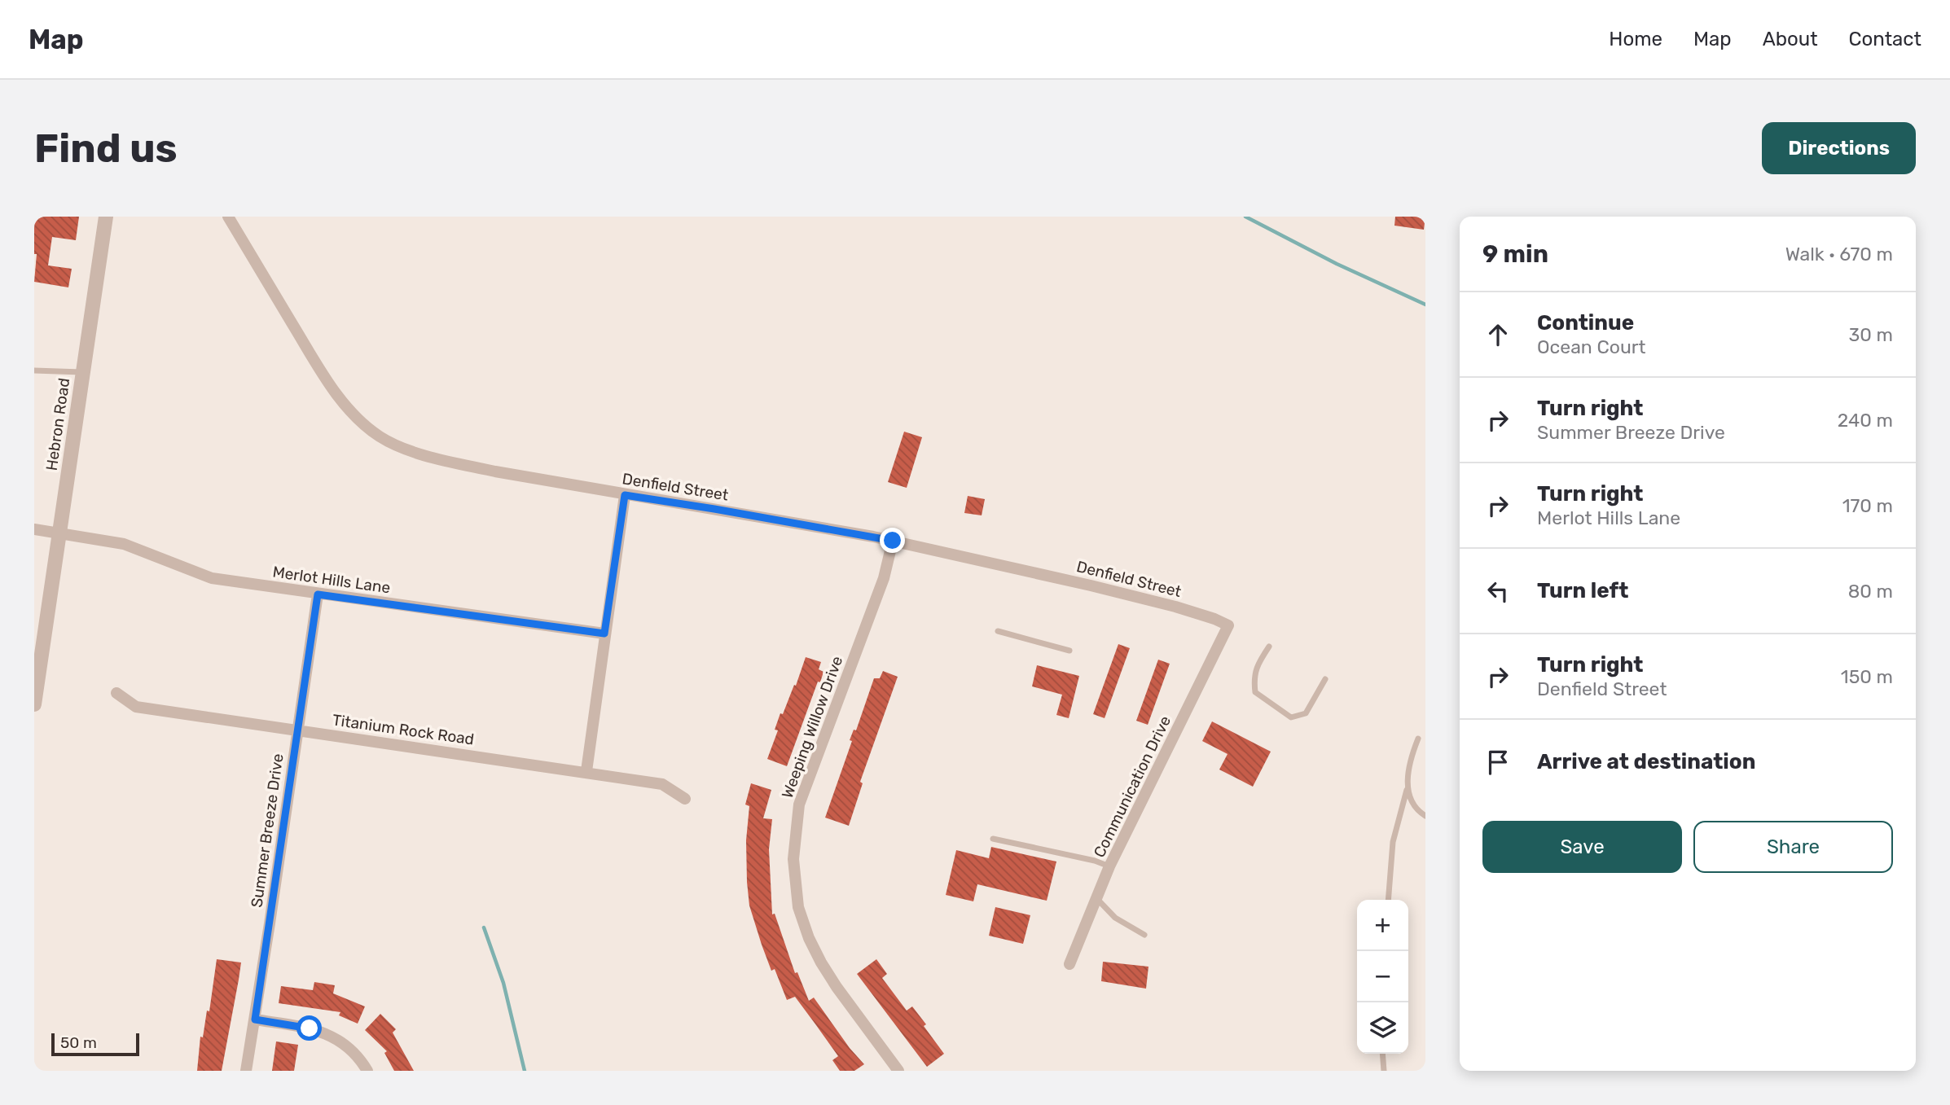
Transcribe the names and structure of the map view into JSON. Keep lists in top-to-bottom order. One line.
{"streets":{"street":["Hebron Road","Denfield Street","Merlot Hills Lane","Weeping Willow Drive","Titanium Rock Road","Communication Drive","Summer Breeze Drive"]},"crossings":[["Hebron Road","Merlot Hills Lane"],["Denfield Street","Weeping Willow Drive"],["Denfield Street","Communication Drive"],["Merlot Hills Lane","Summer Breeze Drive"],["Titanium Rock Road","Summer Breeze Drive"]],"scale_bar":"50 m","page":{"header":"Map","nav":["Home","Map","About","Contact"],"buttons":["Directions",["Save","Share"]],"title":"Find us","heading":["9 min","Walk · 670 m"],"list":[["Continue","Ocean Court","30 m"],["Turn right","Summer Breeze Drive","240 m"],["Turn right","Merlot Hills Lane","170 m"],["Turn left","80 m"],["Turn right","Denfield Street","150 m"],"Arrive at destination"],"map_buttons":["+","−"],"scale":"50 m"}}
